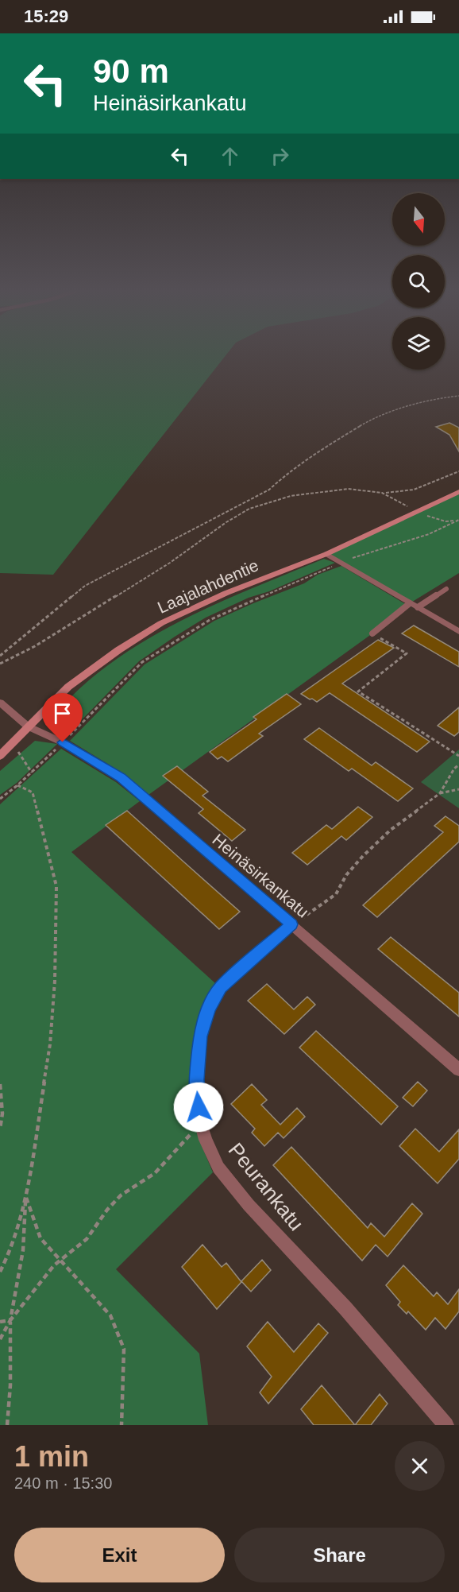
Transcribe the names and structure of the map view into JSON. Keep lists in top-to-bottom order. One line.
{"streets":{"street":["Laajalahdentie","Heinäsirkankatu","Peurankatu"]},"crossings":[["Laajalahdentie","Heinäsirkankatu"],["Heinäsirkankatu","Peurankatu"]],"north":"bottom","page":{"status":"15:29","turn":["90 m","Heinäsirkankatu"],"heading":["1 min","240 m · 15:30"],"buttons":["Exit","Share"]}}
